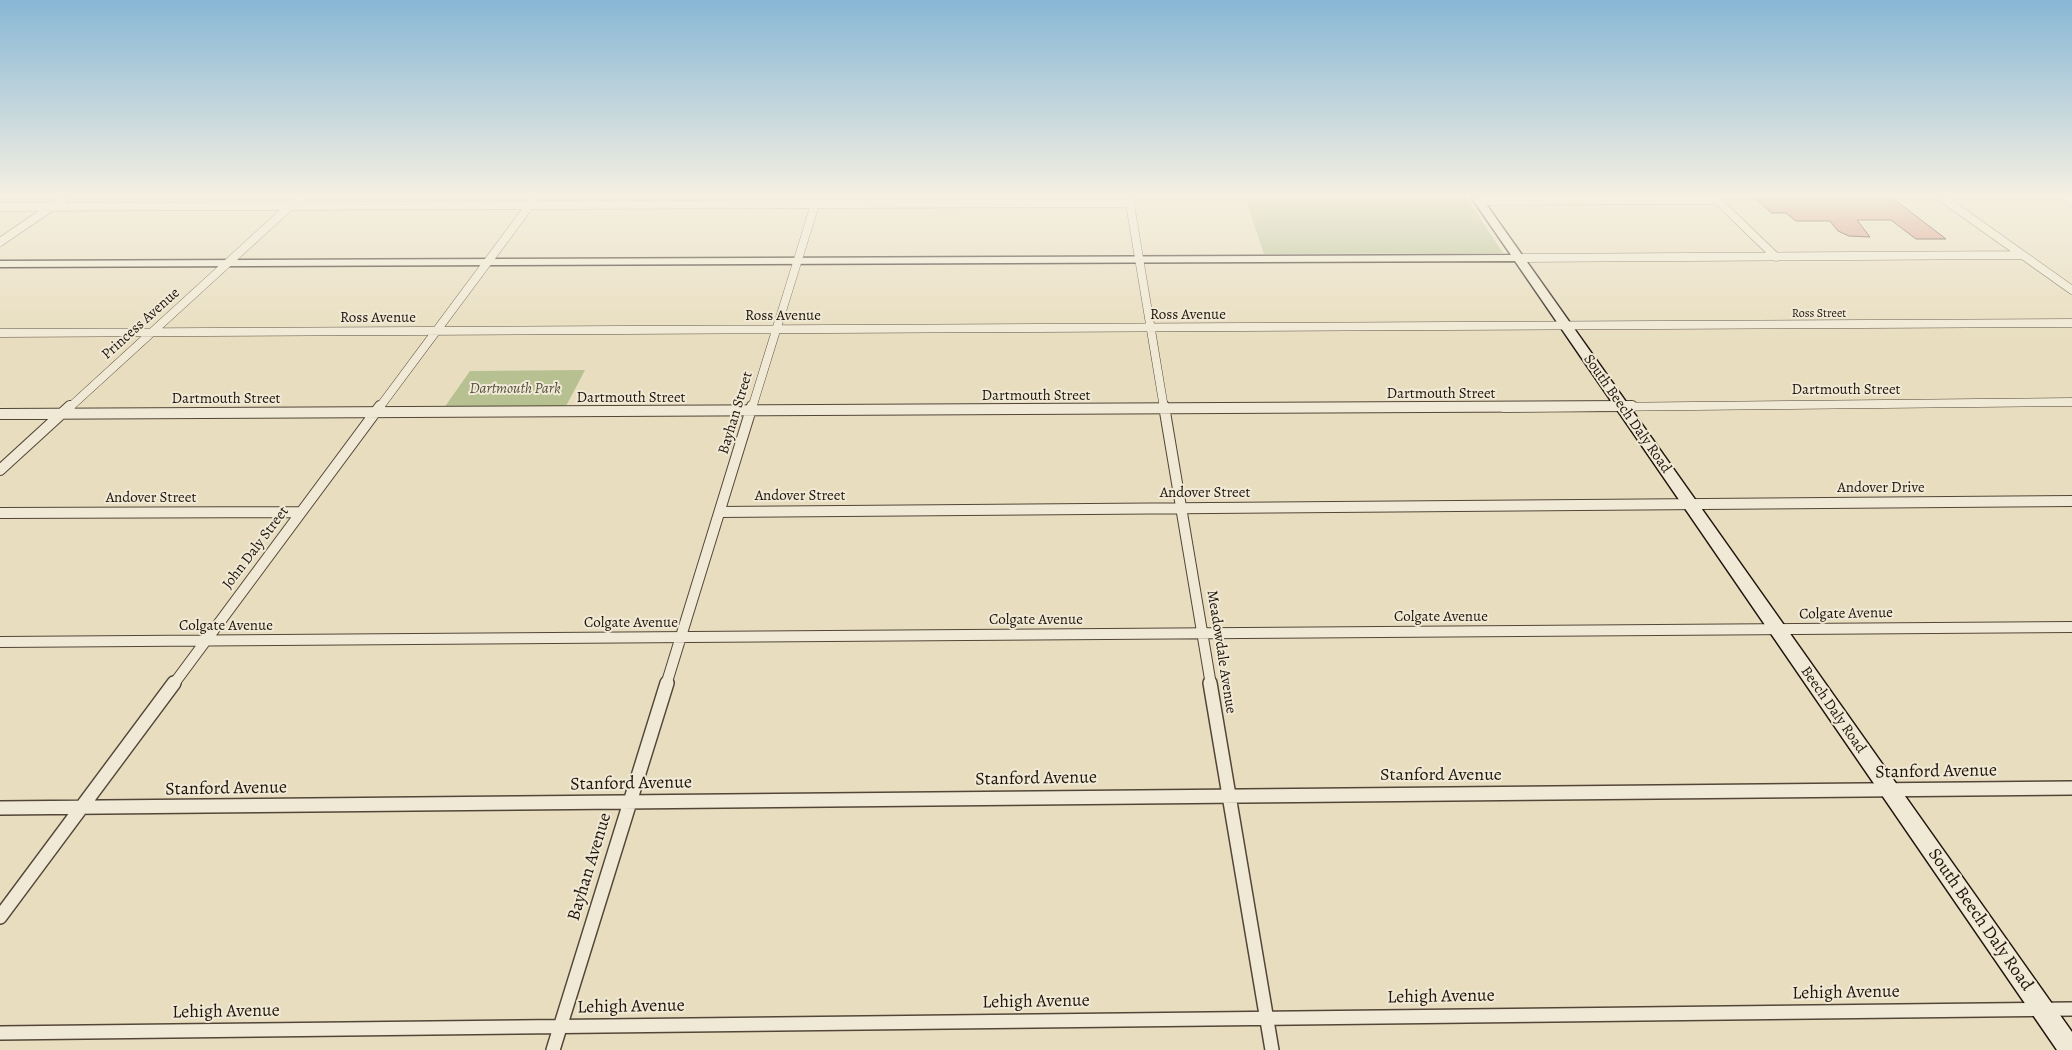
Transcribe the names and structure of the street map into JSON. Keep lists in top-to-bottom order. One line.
{"streets":{"street":["Ross Street","Ross Avenue","Princess Avenue","Dartmouth Street","Bayhan Street","South Beech Daly Road","Andover Drive","Andover Street","John Daly Street","Colgate Avenue","Meadowdale Avenue","Beech Daly Road","Stanford Avenue","Bayhan Avenue","Lehigh Avenue"]},"crossings":[["Ross Street","Ross Avenue"],["Ross Street","South Beech Daly Road"],["Ross Avenue","Princess Avenue"],["Ross Avenue","Bayhan Street"],["Ross Avenue","South Beech Daly Road"],["Ross Avenue","John Daly Street"],["Ross Avenue","Meadowdale Avenue"],["Princess Avenue","Dartmouth Street"],["Dartmouth Street","Bayhan Street"],["Dartmouth Street","South Beech Daly Road"],["Dartmouth Street","John Daly Street"],["Dartmouth Street","Meadowdale Avenue"],["Bayhan Street","Andover Street"],["Bayhan Street","Colgate Avenue"],["Bayhan Street","Bayhan Avenue"],["South Beech Daly Road","Andover Drive"],["South Beech Daly Road","Andover Street"],["South Beech Daly Road","Colgate Avenue"],["South Beech Daly Road","Beech Daly Road"],["South Beech Daly Road","Stanford Avenue"],["South Beech Daly Road","Lehigh Avenue"],["Andover Drive","Andover Street"],["Andover Street","John Daly Street"],["Andover Street","Meadowdale Avenue"],["John Daly Street","Colgate Avenue"],["John Daly Street","Stanford Avenue"],["Colgate Avenue","Meadowdale Avenue"],["Colgate Avenue","Beech Daly Road"],["Colgate Avenue","Bayhan Avenue"],["Meadowdale Avenue","Stanford Avenue"],["Meadowdale Avenue","Lehigh Avenue"],["Beech Daly Road","Stanford Avenue"],["Stanford Avenue","Bayhan Avenue"],["Bayhan Avenue","Lehigh Avenue"]],"parks":["Dartmouth Park"]}
